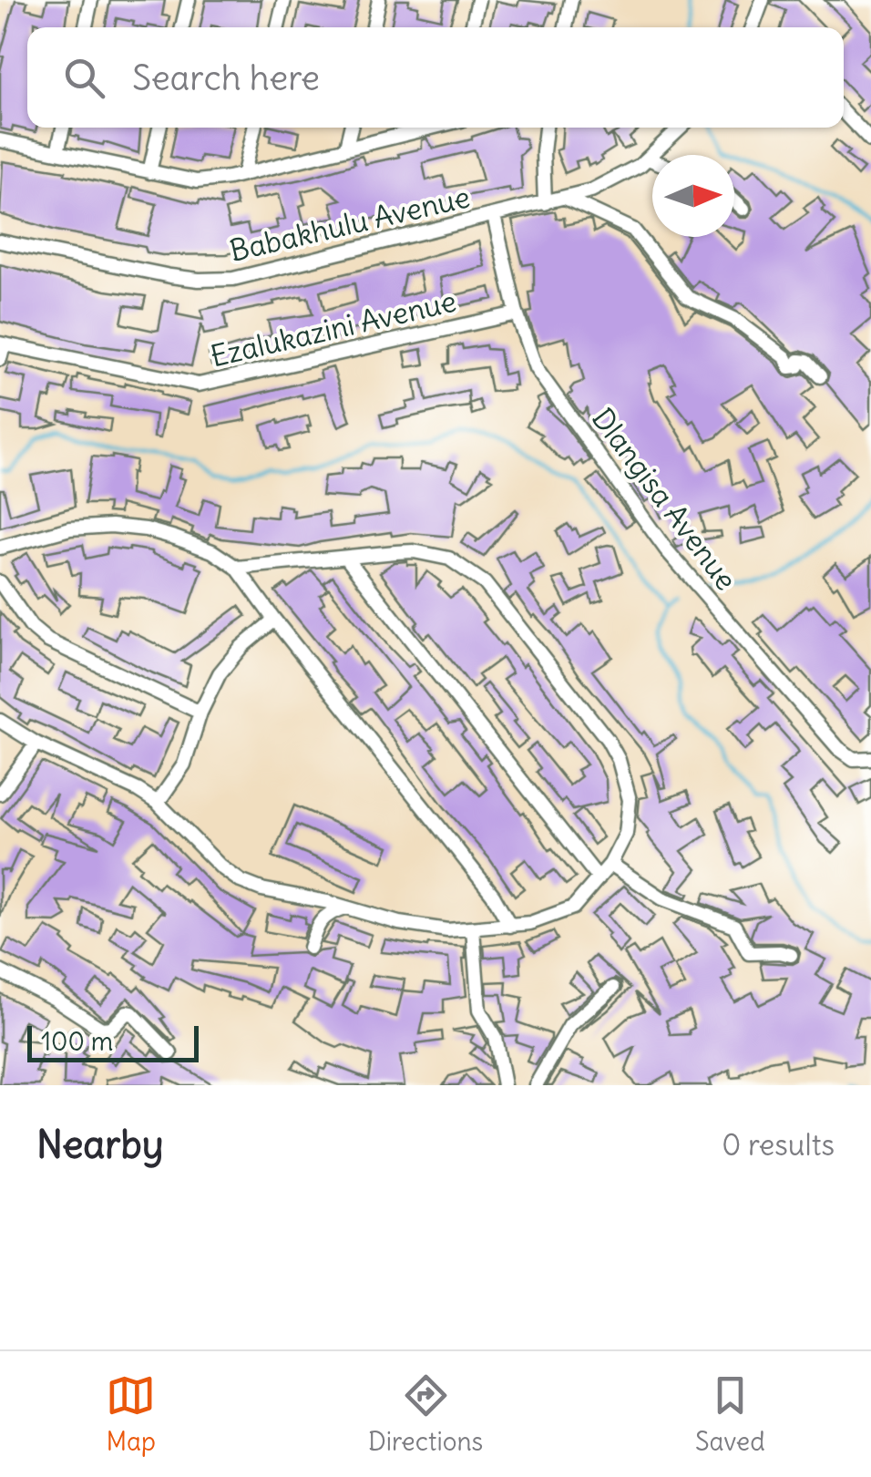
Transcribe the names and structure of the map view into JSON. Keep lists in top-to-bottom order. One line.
{"streets":{"street":["Babakhulu Avenue","Ezalukazini Avenue","Dlangisa Avenue"]},"crossings":[["Babakhulu Avenue","Dlangisa Avenue"],["Ezalukazini Avenue","Dlangisa Avenue"]],"scale_bar":"100 m","north":"right","page":{"search":"Search here","scale":"100 m","heading":["Nearby","0 results"],"nav":["Map","Directions","Saved"]}}
